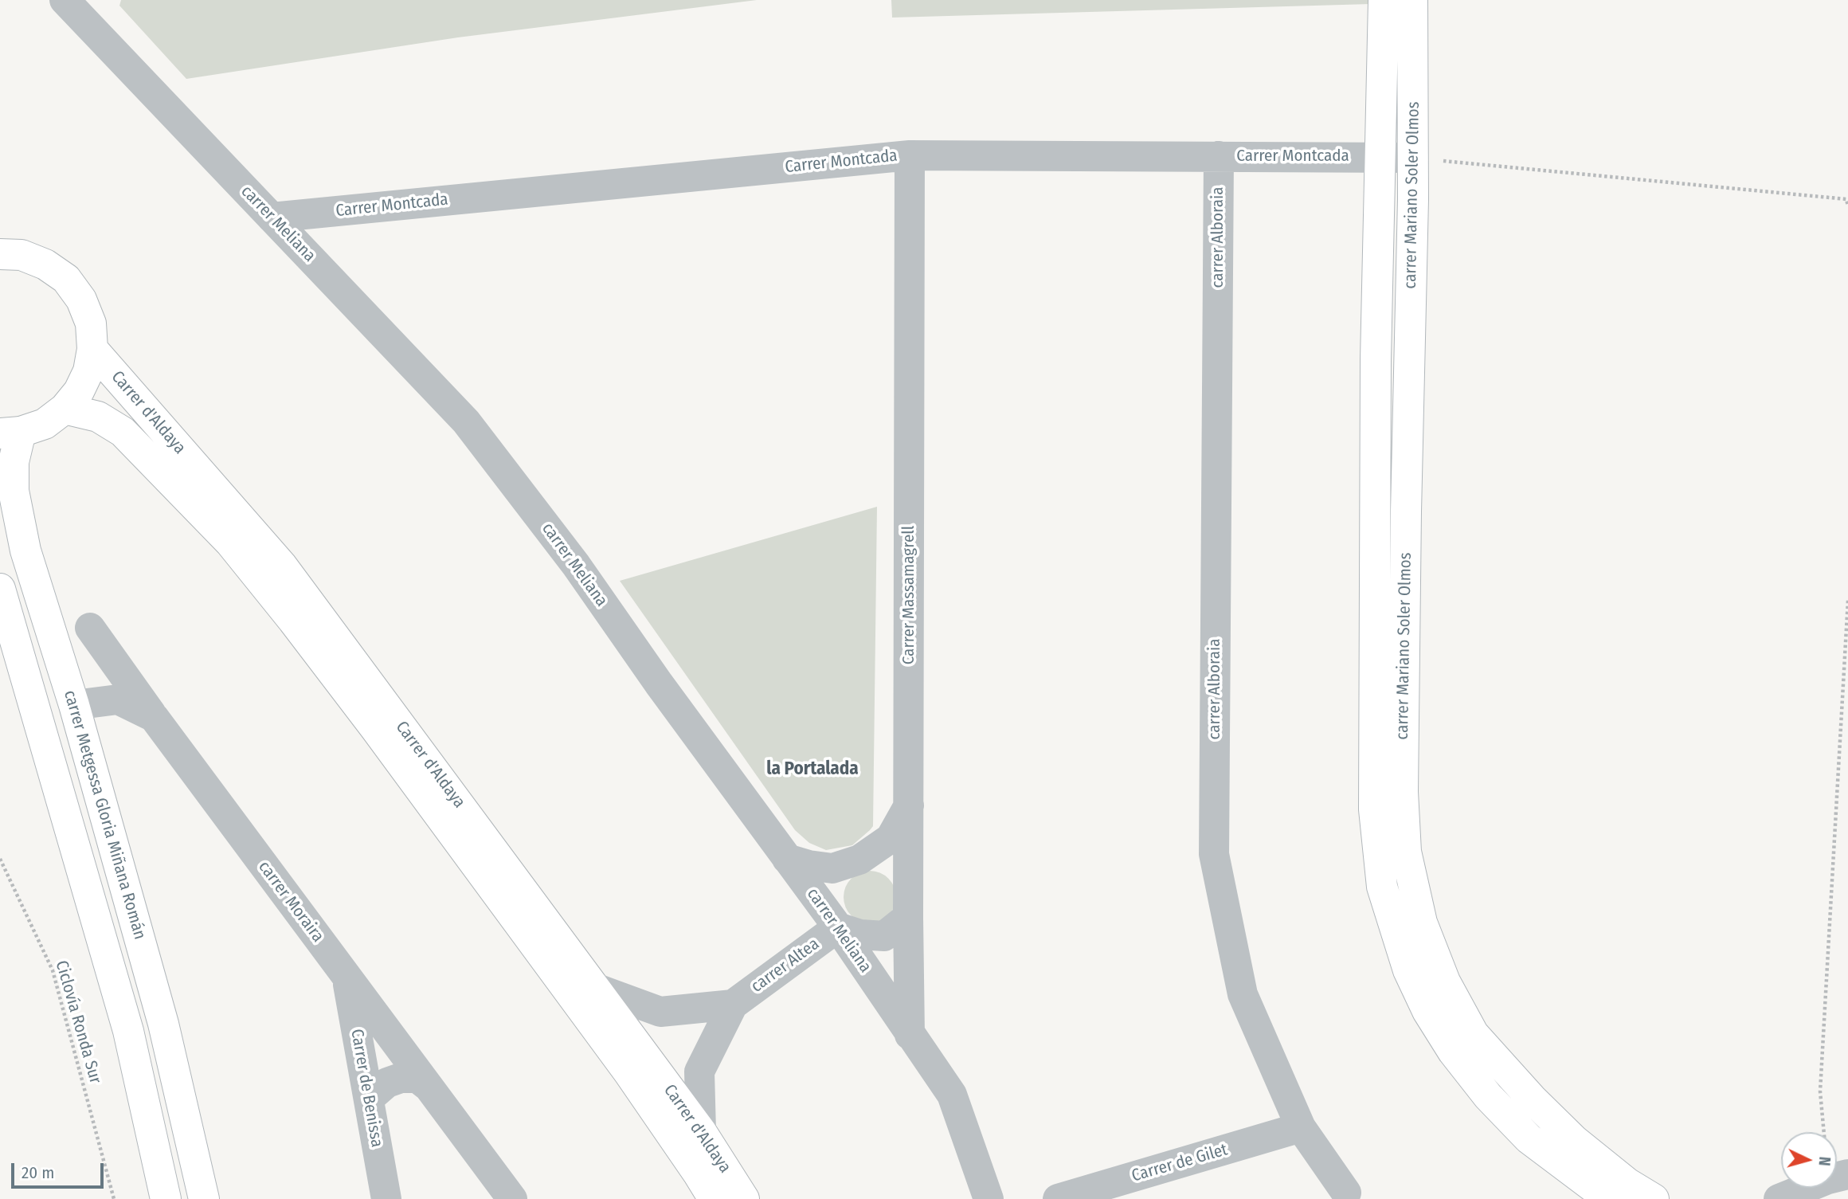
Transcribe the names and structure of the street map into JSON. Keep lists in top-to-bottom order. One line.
{"streets":{"main road":["carrer Mariano Soler Olmos","Carrer d'Aldaya","carrer Metgessa Gloria Miñana Román"],"street":["Carrer Montcada","carrer Meliana","carrer Alboraia","Carrer Massamagrell","carrer Moraira","carrer Altea","Carrer de Benissa","Carrer de Gilet"],"path":["Ciclovía Ronda Sur"]},"crossings":[["Carrer Montcada","carrer Mariano Soler Olmos"],["Carrer Montcada","carrer Meliana"],["Carrer Montcada","carrer Alboraia"],["Carrer Montcada","Carrer Massamagrell"],["carrer Meliana","Carrer Massamagrell"],["carrer Meliana","carrer Altea"],["carrer Alboraia","Carrer de Gilet"],["Carrer d'Aldaya","carrer Altea"],["carrer Metgessa Gloria Miñana Román","carrer Moraira"],["carrer Moraira","Carrer de Benissa"]],"districts":["la Portalada"],"scale_bar":"20 m","north":"right"}
